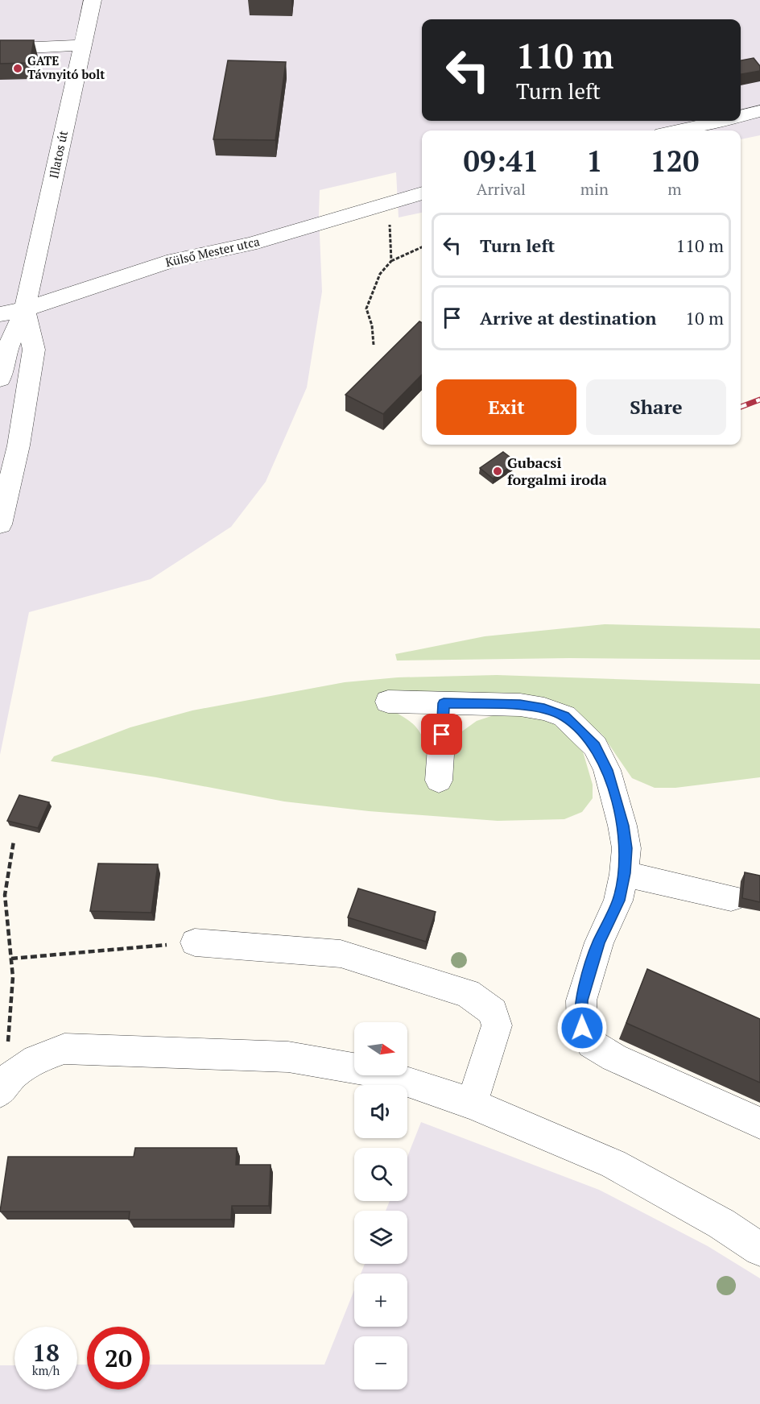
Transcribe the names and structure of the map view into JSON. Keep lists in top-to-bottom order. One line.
{"streets":{"street":["Illatos út","Külső Mester utca"]},"crossings":[["Illatos út","Külső Mester utca"]],"places":["GATE Távnyitó bolt","Gubacsi forgalmi iroda"],"north":"right","page":{"turn":["110 m","Turn left"],"eta":["09:41","Arrival","1","min","120","m"],"list":[{"name":"Turn left","value":"110 m"},{"name":"Arrive at destination","value":"10 m"}],"buttons":["Exit","Share"],"map_buttons":["+","−"],"speed":"18 km/h","limit":"20"}}
